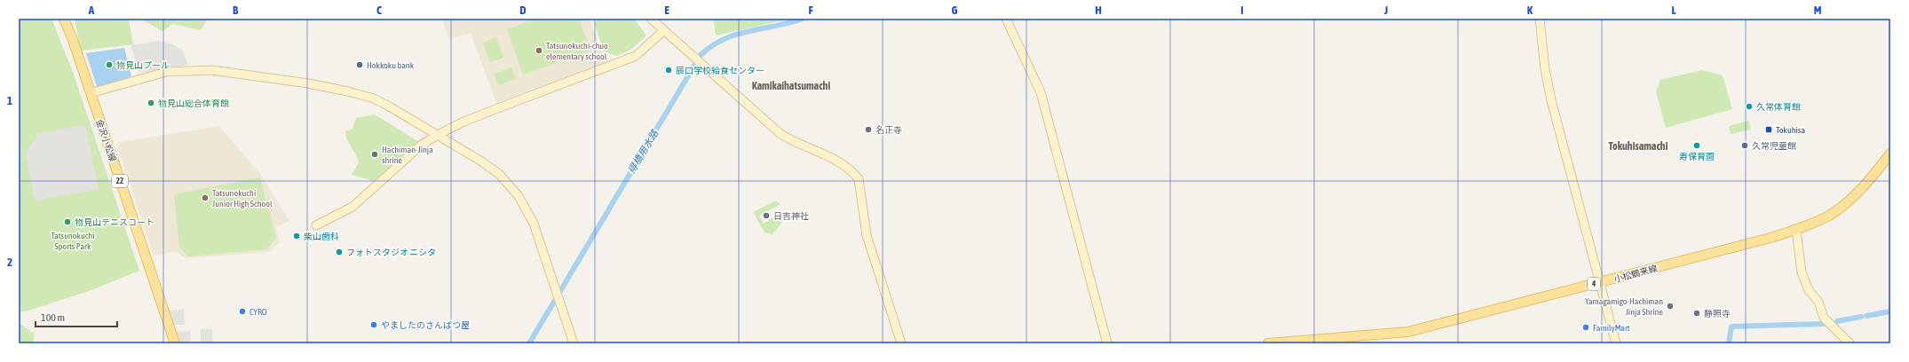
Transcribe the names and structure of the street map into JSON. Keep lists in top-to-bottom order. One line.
{"streets":{"main road":["金沢小松線","22","小松鶴来線","4"]},"districts":["Kamikaihatsumachi","Tokuhisamachi"],"water":["得橋用水路"],"parks":["Tatsunokuchi Sports Park"],"places":{"other":["Tatsunokuchi-chuo elementary school","物見山プール","Hokkoku bank","辰口学校給食センター","物見山総合体育館","久常体育館","名正寺","寿保育園","久常児童館","Hachiman-Jinja shrine","Tatsunokuchi Junior High School","日吉神社","物見山テニスコート","柴山歯科","フォトスタジオ ニシタ","Yamagamigo-Hachiman Jinja Shrine","CYRO","静照寺","やましたのさんぱつ屋","FamilyMart"],"transit":["Tokuhisa"]},"scale_bar":"100 m","grid":{"columns":["A","B","C","D","E","F","G","H","I","J","K","L","M"],"rows":["1","2"]}}
